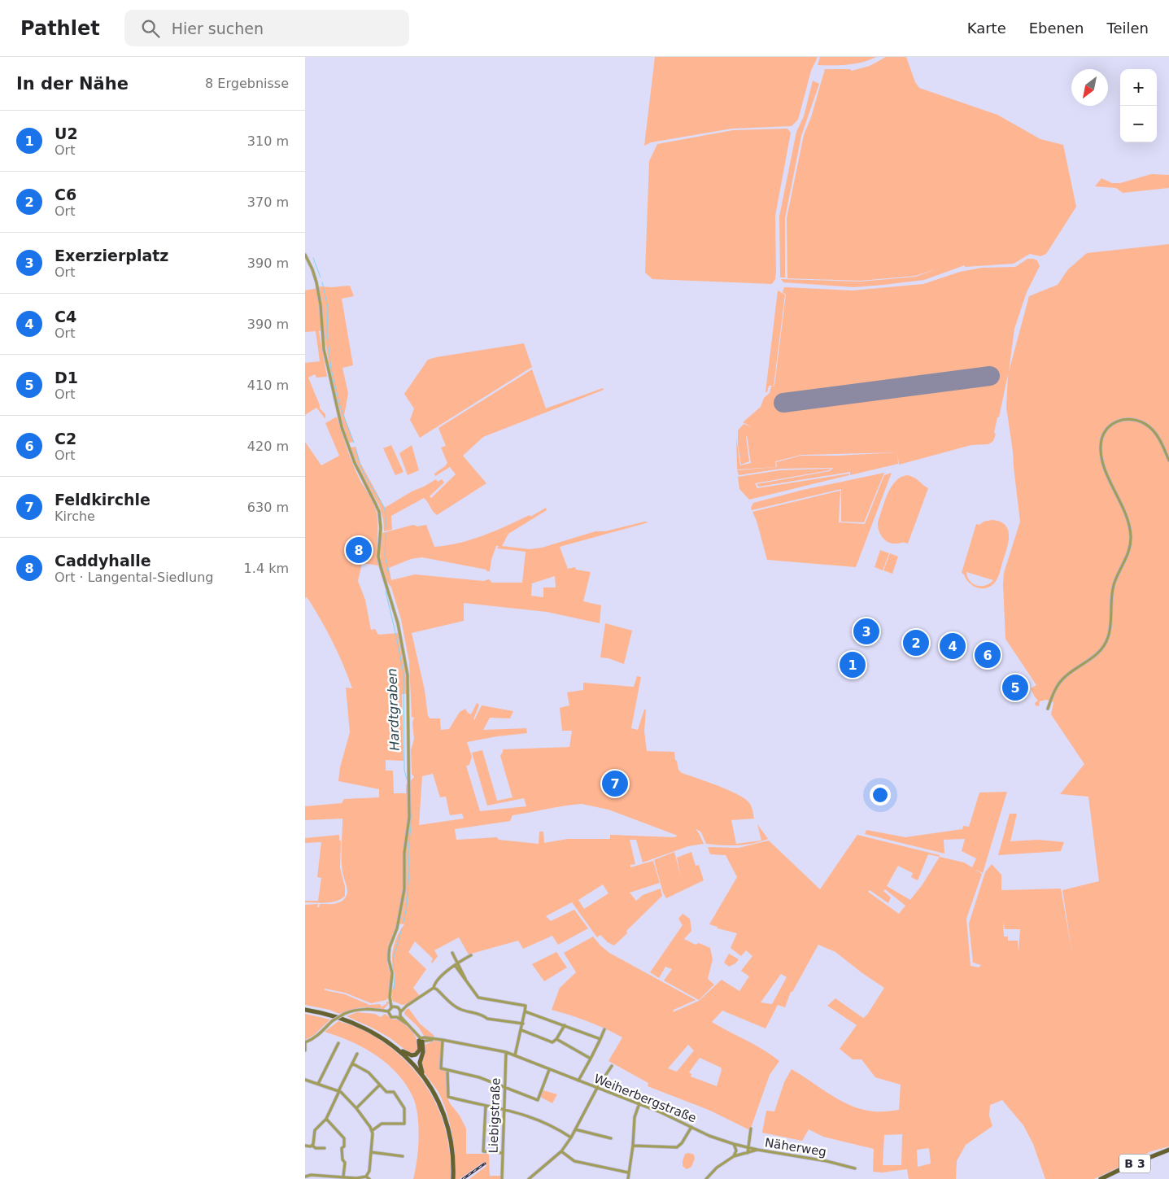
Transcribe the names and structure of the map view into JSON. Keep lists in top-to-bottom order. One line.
{"streets":{"main road":["B 3"],"street":["Weiherbergstraße","Liebigstraße","Näherweg"]},"crossings":[["Weiherbergstraße","Liebigstraße"],["Weiherbergstraße","Näherweg"]],"water":["Hardtgraben"],"north":"bottom left","page":{"header":"Pathlet","search":"Hier suchen","nav":["Karte","Ebenen","Teilen"],"heading":["In der Nähe","8 Ergebnisse"],"map_buttons":["+","−"],"list":[{"mark":"1","name":"U2","note":"Ort","value":"310 m"},{"mark":"2","name":"C6","note":"Ort","value":"370 m"},{"mark":"3","name":"Exerzierplatz","note":"Ort","value":"390 m"},{"mark":"4","name":"C4","note":"Ort","value":"390 m"},{"mark":"5","name":"D1","note":"Ort","value":"410 m"},{"mark":"6","name":"C2","note":"Ort","value":"420 m"},{"mark":"7","name":"Feldkirchle","note":"Kirche","value":"630 m"},{"mark":"8","name":"Caddyhalle","note":"Ort · Langental-Siedlung","value":"1.4 km"}],"pins":["8","3","2","4","6","1","5","7"]}}
